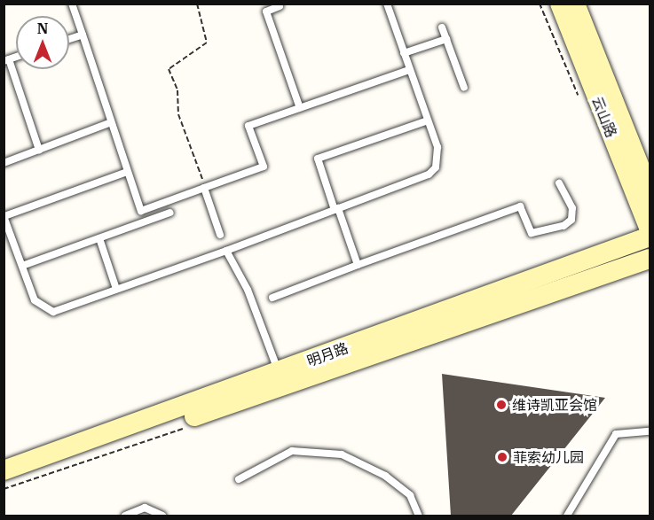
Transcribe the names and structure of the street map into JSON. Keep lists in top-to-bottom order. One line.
{"streets":{"street":["云山路","明月路"]},"places":["维诗凯亚会馆","菲索幼儿园"],"north":"top"}
